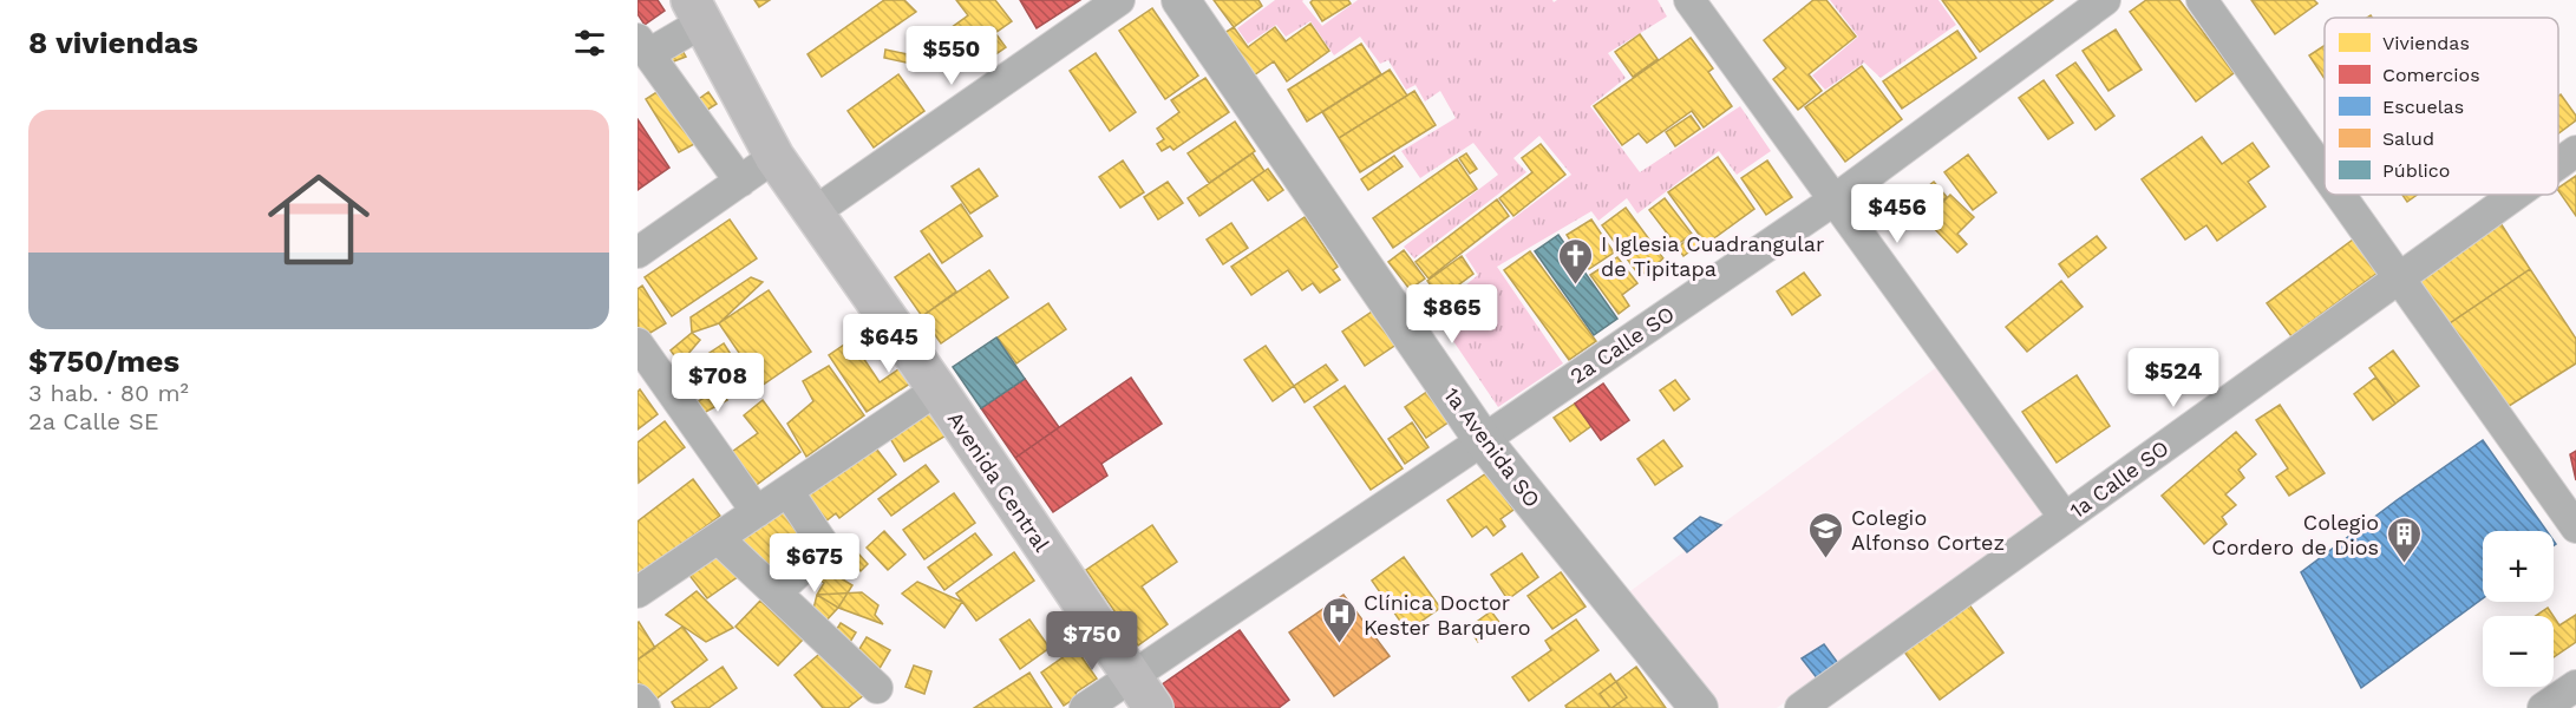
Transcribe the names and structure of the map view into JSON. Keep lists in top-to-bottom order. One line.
{"streets":{"main road":["Avenida Central"],"street":["2a Calle SO","1a Avenida SO","1a Calle SO"]},"crossings":[["2a Calle SO","1a Avenida SO"],["2a Calle SO","Avenida Central"]],"places":{"church":["I Iglesia Cuadrangular de Tipitapa"],"school or university":["Colegio Alfonso Cortez"],"building":["Colegio Cordero de Dios"],"hospital":["Clínica Doctor Kester Barquero"]},"legend":["Viviendas","Comercios","Escuelas","Salud","Público"],"page":{"heading":"8 viviendas","price":["$550","$456","$865","$645","$524","$708","$675","$750"],"list":[{"name":"$750/mes","note":"3 hab. · 80 m² · 2a Calle SE"}],"map_buttons":["+","−"]}}
